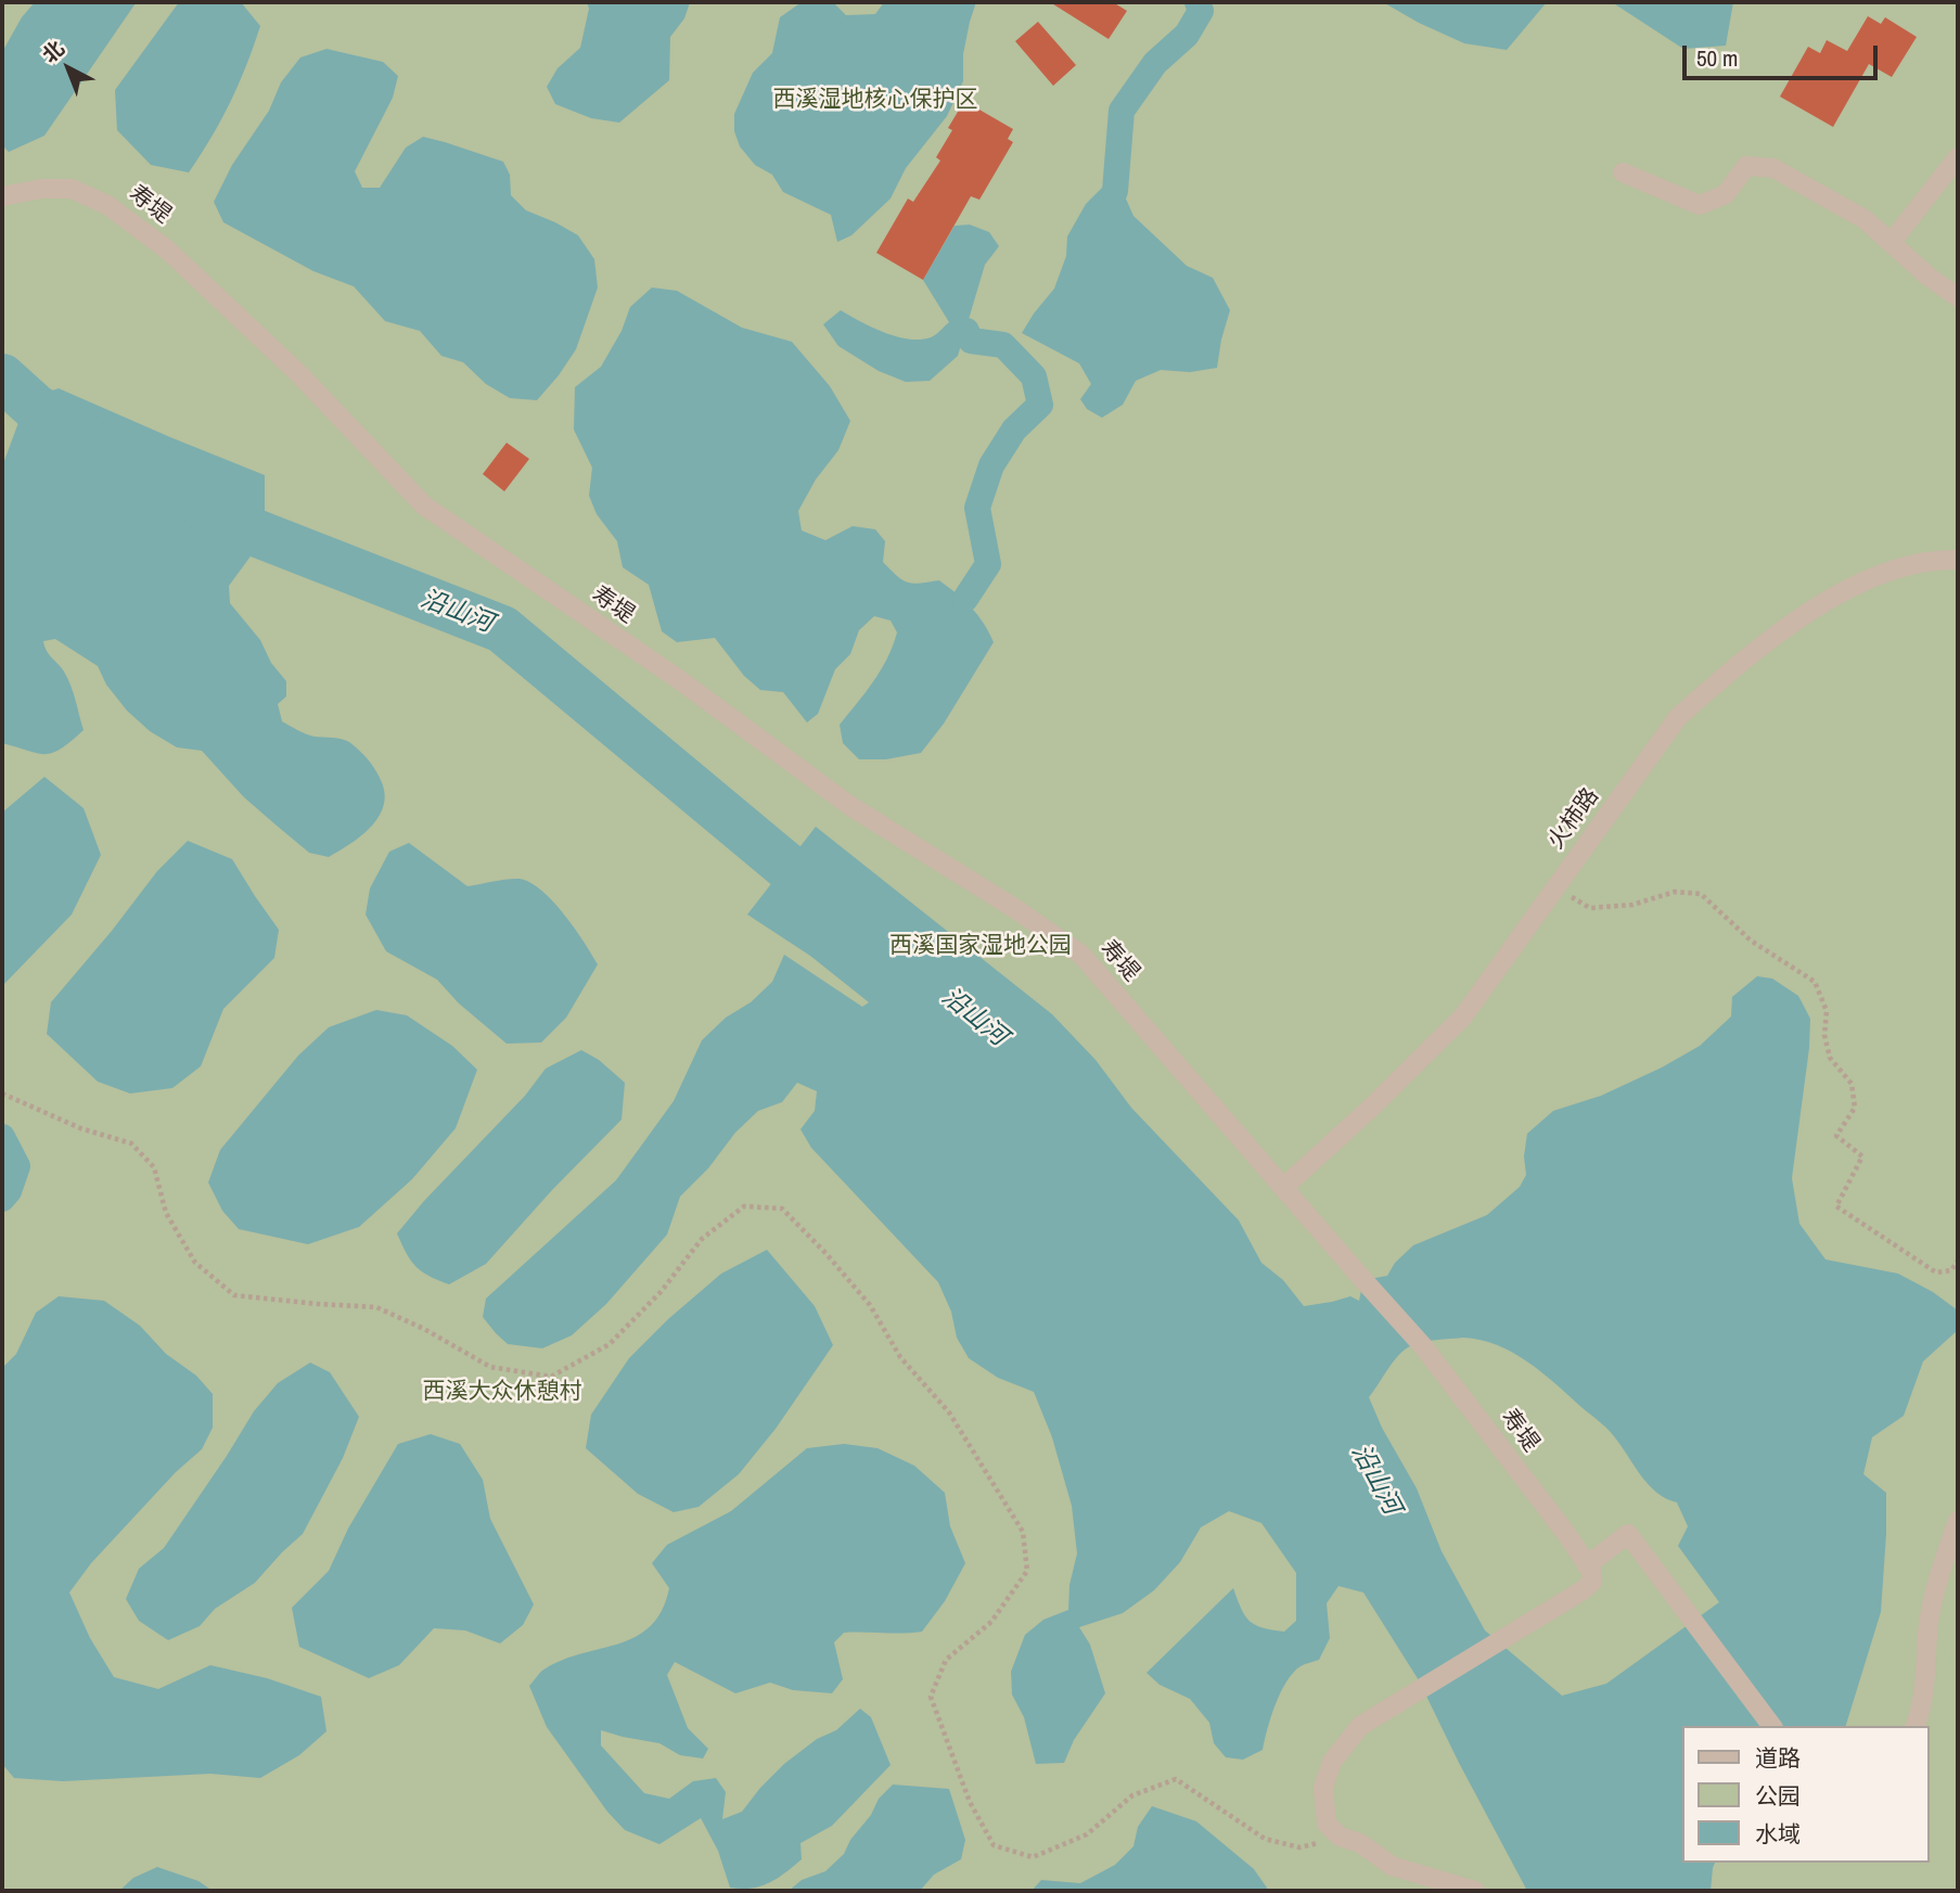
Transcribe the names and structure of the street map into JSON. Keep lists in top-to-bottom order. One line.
{"streets":{"lane":["寿堤","火柿路"]},"crossings":[["寿堤","火柿路"]],"water":["沿山河"],"parks":["西溪湿地核心保护区","西溪国家湿地公园","西溪大众休憩村"],"legend":["道路","公园","水域"],"scale_bar":"50 m","north":"top left"}
